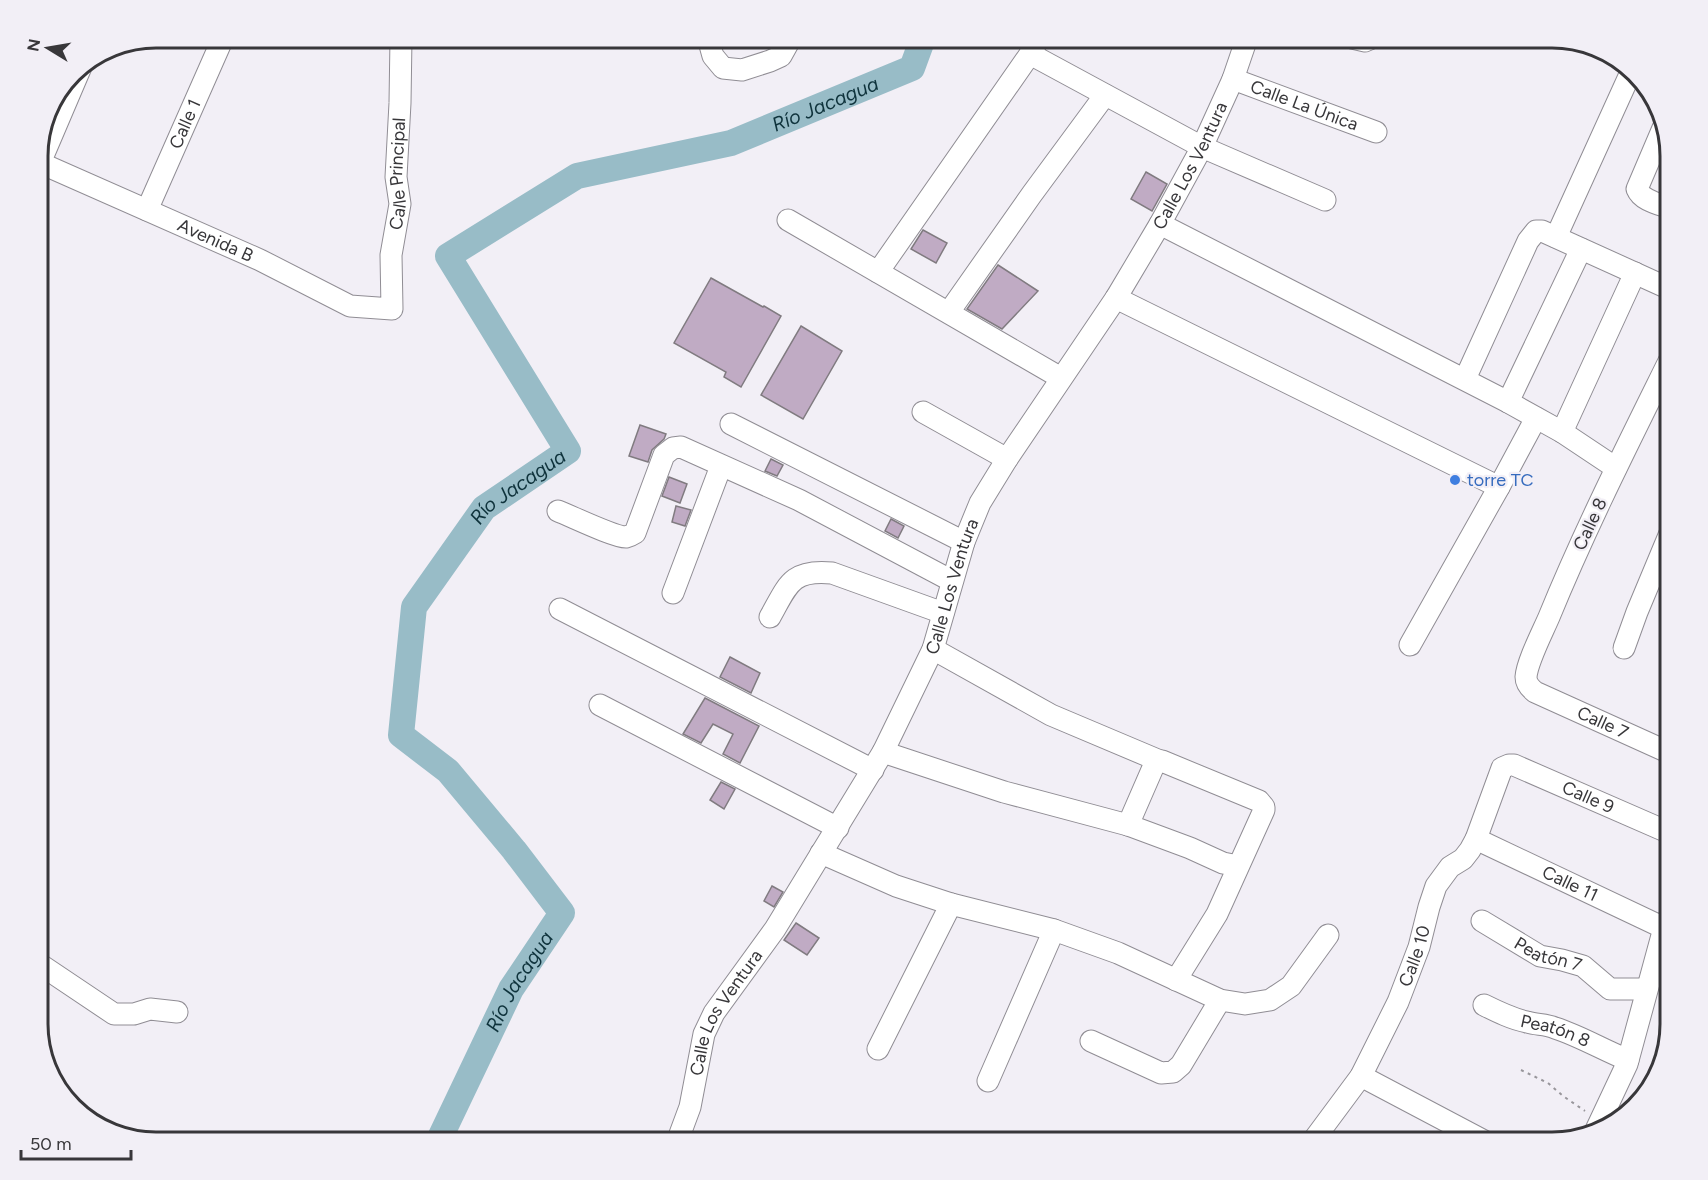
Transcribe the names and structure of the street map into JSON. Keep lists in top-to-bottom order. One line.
{"streets":{"street":["Calle La Única","Calle 1","Calle Los Ventura","Calle Principal","Avenida B","Calle 8","Calle 7","Calle 9","Calle 11","Peatón 7","Calle 10","Peatón 8"]},"crossings":[["Calle La Única","Calle Los Ventura"],["Calle 1","Avenida B"],["Calle Principal","Avenida B"],["Calle 8","Calle 7"],["Calle 9","Calle 10"],["Calle 11","Calle 10"]],"water":["Río Jacagua"],"places":["torre TC"],"scale_bar":"50 m","north":"left"}
